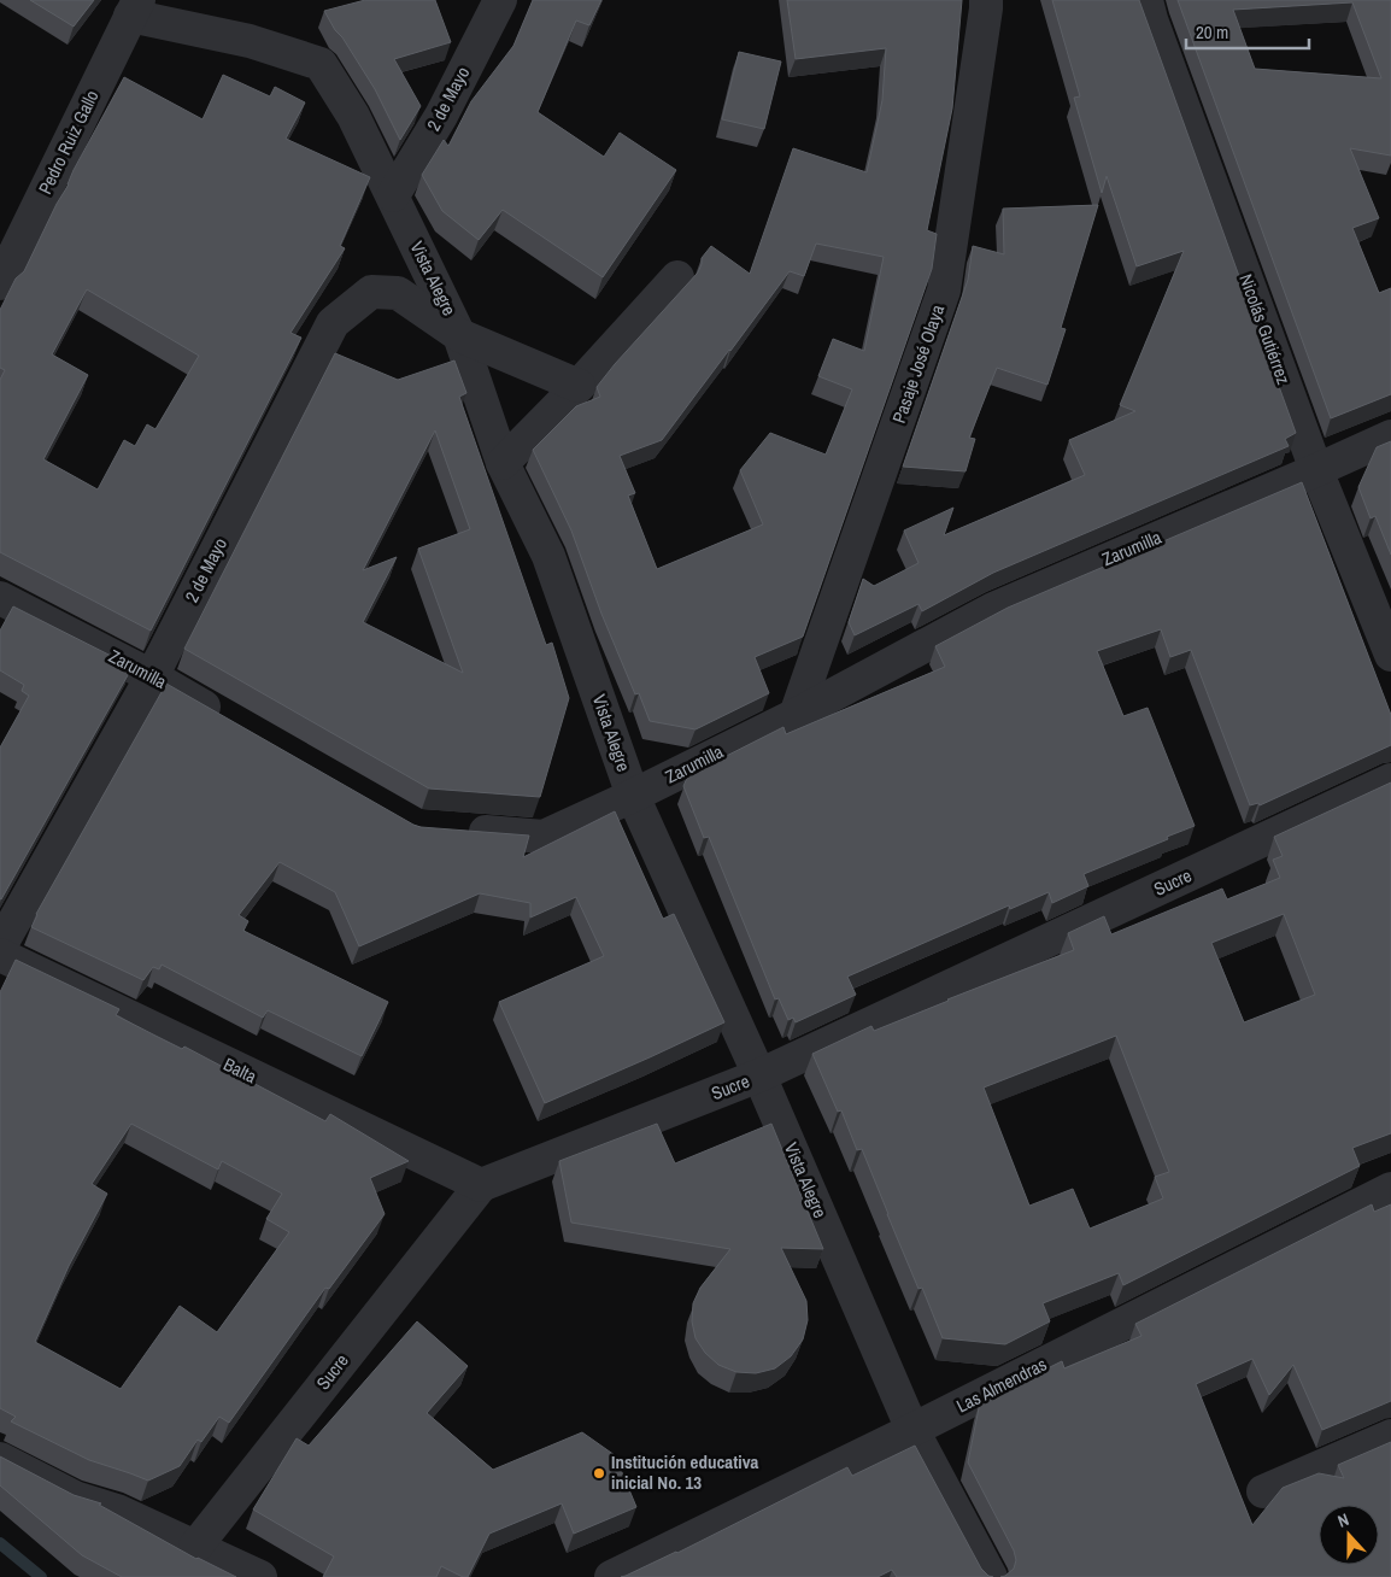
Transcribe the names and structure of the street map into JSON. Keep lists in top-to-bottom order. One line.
{"streets":{"street":["2 de Mayo","Pedro Ruiz Gallo","Vista Alegre","Nicolás Gutiérrez","Pasaje José Olaya","Zarumilla","Sucre","Balta","Las Almendras"]},"crossings":[["2 de Mayo","Vista Alegre"],["2 de Mayo","Zarumilla"],["Pedro Ruiz Gallo","Vista Alegre"],["Vista Alegre","Zarumilla"],["Vista Alegre","Sucre"],["Vista Alegre","Las Almendras"],["Nicolás Gutiérrez","Zarumilla"],["Pasaje José Olaya","Zarumilla"],["Sucre","Balta"]],"places":["Institución educativa inicial No. 13"],"scale_bar":"20 m","north":"top"}
